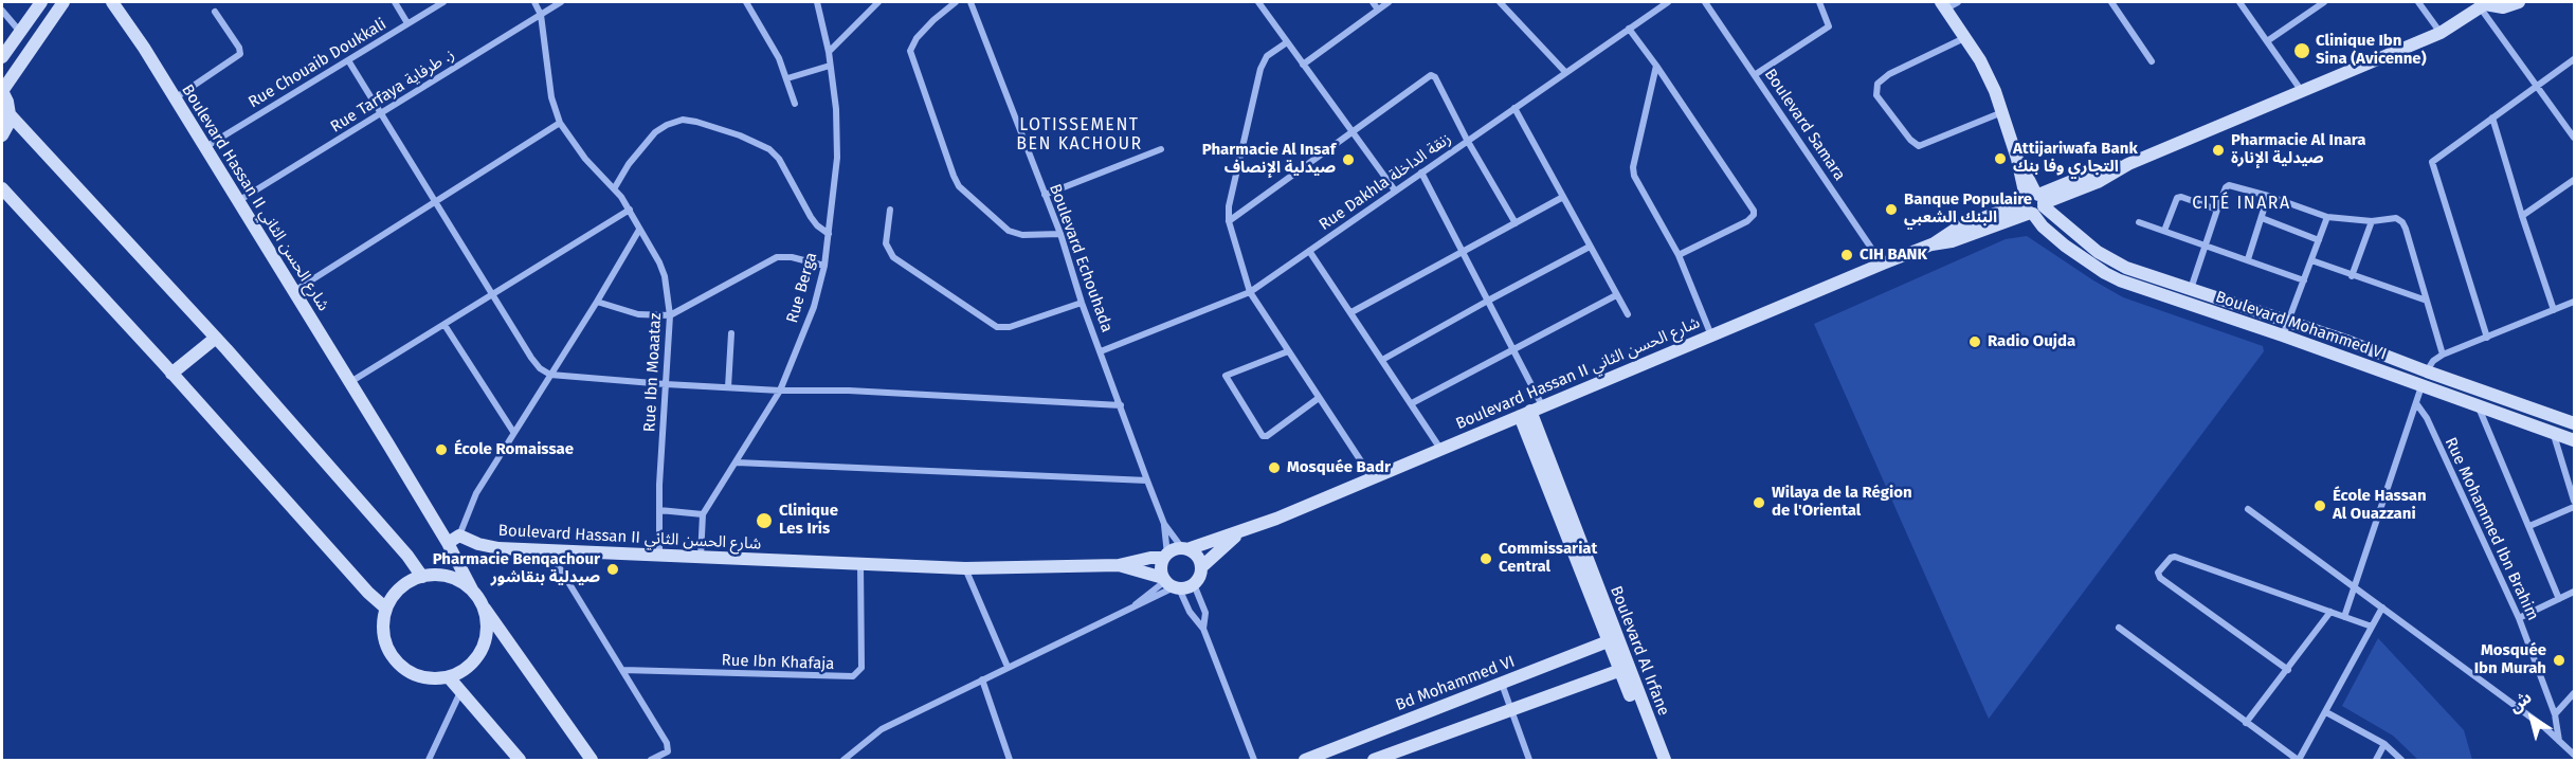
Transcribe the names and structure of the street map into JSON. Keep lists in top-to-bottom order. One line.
{"streets":{"main road":["Boulevard Hassan II شارع الحسن الثاني","Boulevard Mohammed VI","Boulevard Al Irfane","Bd Mohammed VI"],"street":["Rue Chouaib Doukkali","Rue Tarfaya ز. طرفاية","Boulevard Samara","Rue Dakhla زنقة الداخلة","Boulevard Echouhada","Rue Berga","Rue Ibn Moaataz","Rue Mohammed Ibn Brahim","Rue Ibn Khafaja"]},"crossings":[["Rue Chouaib Doukkali","Boulevard Hassan II شارع الحسن الثاني"],["Rue Tarfaya ز. طرفاية","Boulevard Hassan II شارع الحسن الثاني"],["Rue Tarfaya ز. طرفاية","Rue Ibn Moaataz"],["Boulevard Samara","Boulevard Hassan II شارع الحسن الثاني"],["Rue Dakhla زنقة الداخلة","Boulevard Echouhada"],["Boulevard Hassan II شارع الحسن الثاني","Boulevard Echouhada"],["Boulevard Hassan II شارع الحسن الثاني","Boulevard Mohammed VI"],["Boulevard Hassan II شارع الحسن الثاني","Rue Ibn Moaataz"],["Boulevard Hassan II شارع الحسن الثاني","Boulevard Al Irfane"],["Boulevard Hassan II شارع الحسن الثاني","Rue Ibn Khafaja"],["Boulevard Al Irfane","Bd Mohammed VI"]],"districts":["LOTISSEMENT BEN KACHOUR","CITÉ INARA"],"places":["Clinique Ibn Sina (Avicenne)","Pharmacie Al Inara صيدلية الإنارة","Attijariwafa Bank التجاري وفا بنك","Pharmacie Al Insaf صيدلية الإنصاف","Banque Populaire البنك الشعبي","CIH BANK","Radio Oujda","École Romaissae","Mosquée Badr","Wilaya de la Région de l'Oriental","École Hassan Al Ouazzani","Clinique Les Iris","Commissariat Central","Pharmacie Benqachour صيدلية بنقاشور","Mosquée Ibn Murah"],"north":"top left"}
